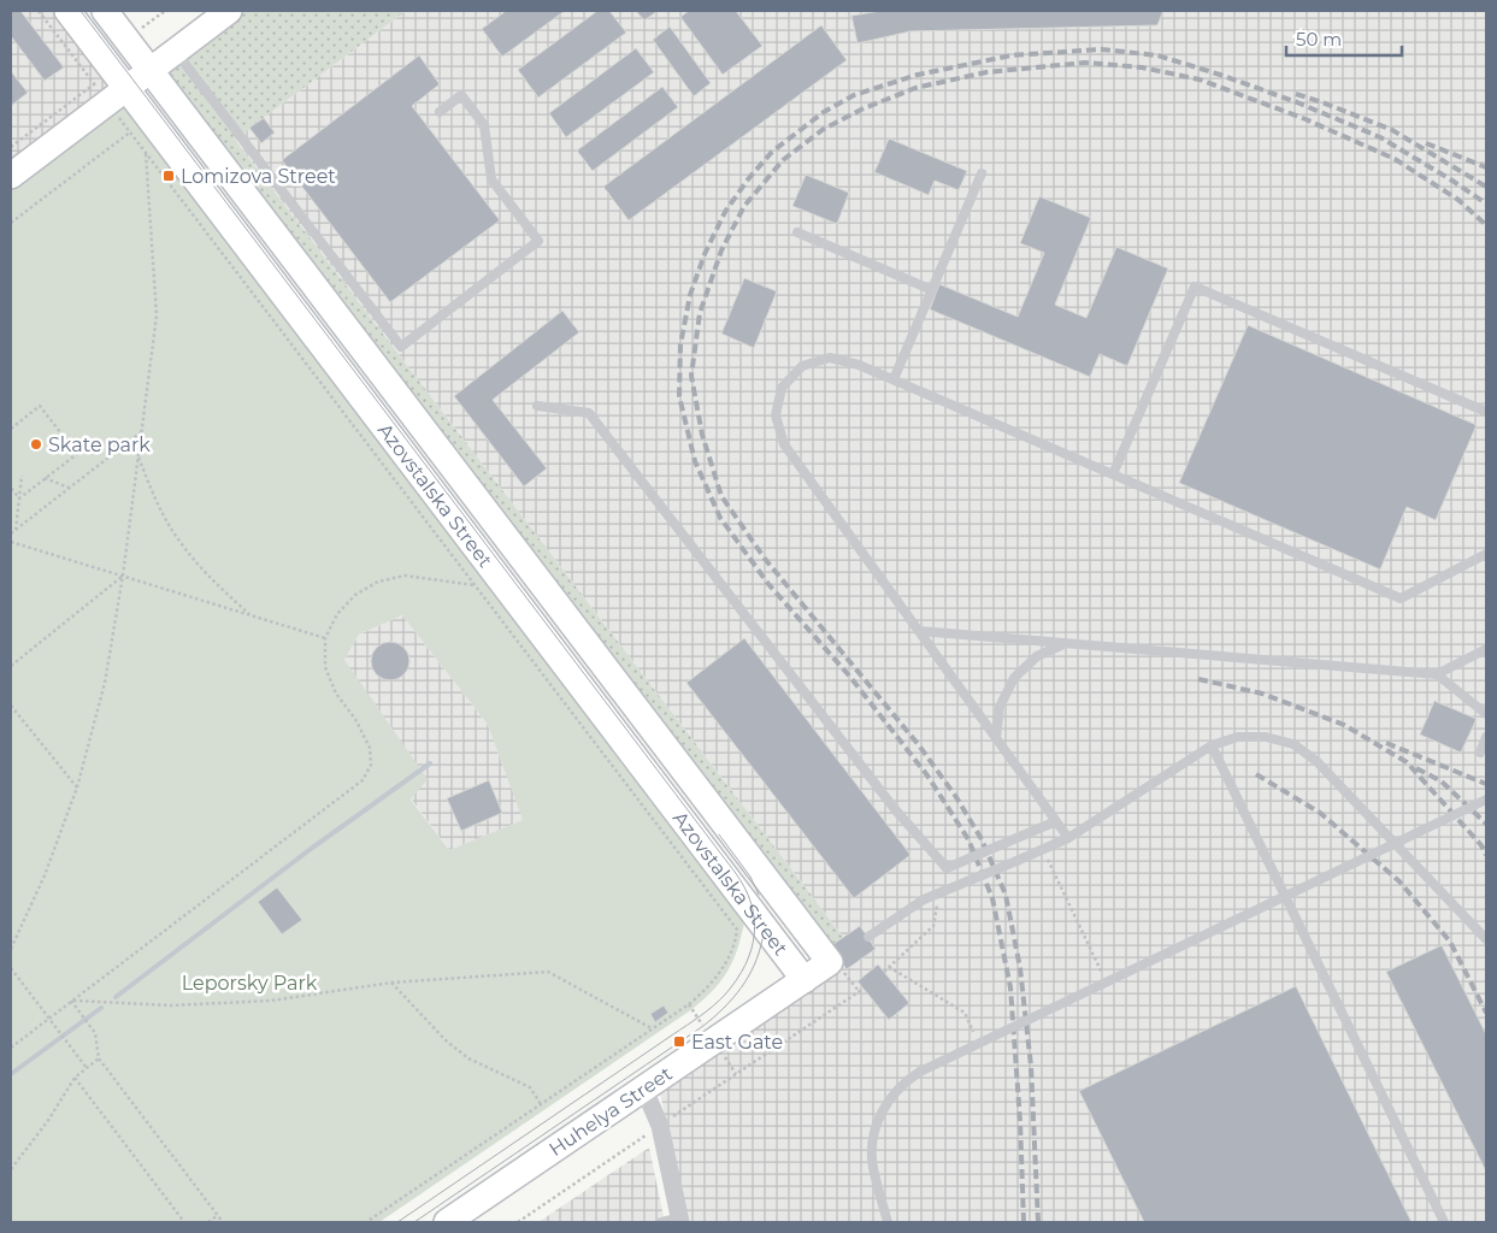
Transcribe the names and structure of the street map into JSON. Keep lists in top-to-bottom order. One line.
{"streets":{"street":["Azovstalska Street","Huhelya Street"]},"crossings":[["Azovstalska Street","Huhelya Street"]],"parks":["Leporsky Park"],"places":{"transit":["Lomizova Street","East Gate"],"other":["Skate park"]},"scale_bar":"50 m"}
